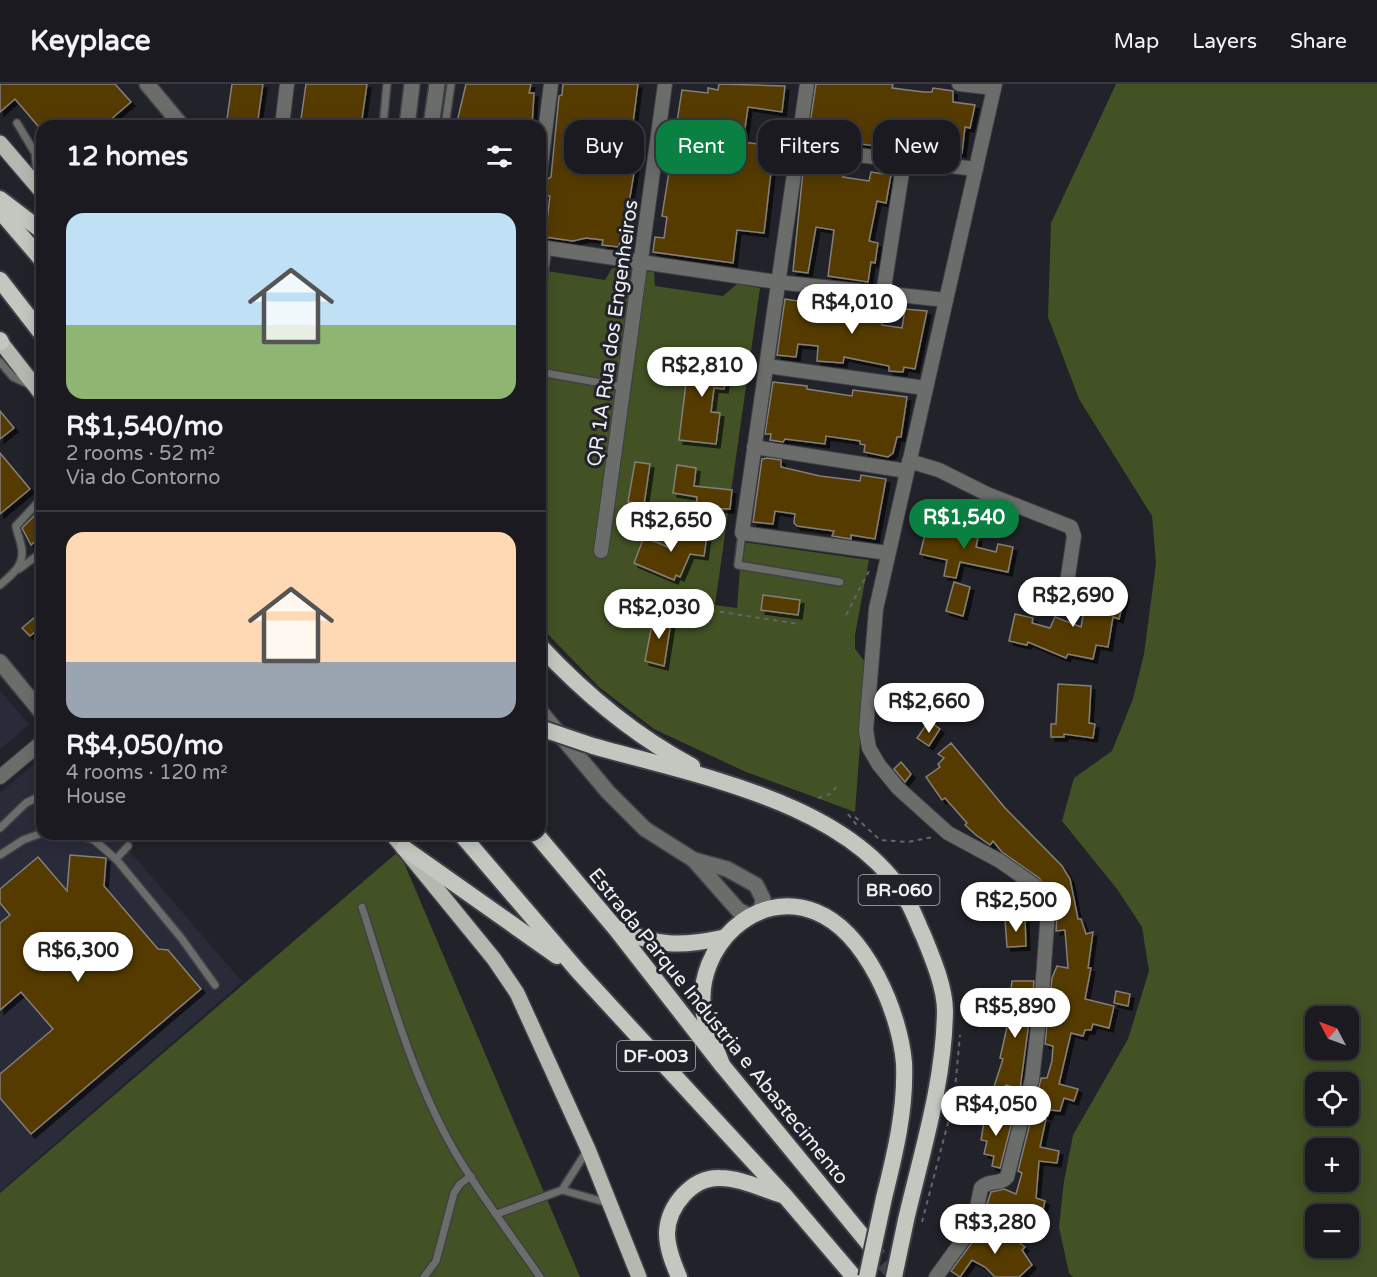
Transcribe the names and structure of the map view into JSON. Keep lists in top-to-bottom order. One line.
{"streets":{"highway":["BR-060","Estrada Parque Indústria e Abastecimento","DF-003"],"street":["QR 1A Rua dos Engenheiros"]},"north":"top left","page":{"header":"Keyplace","nav":["Map","Layers","Share"],"chip":["Buy","Rent","Filters","New"],"heading":"12 homes","list":[{"name":"R$1,540/mo","note":"2 rooms · 52 m² · Via do Contorno"},{"name":"R$4,050/mo","note":"4 rooms · 120 m² · House"}],"price":["R$4,010","R$2,810","R$1,540","R$2,650","R$2,690","R$2,030","R$2,660","R$2,500","R$6,300","R$5,890","R$4,050","R$3,280"],"map_buttons":["+","−"]}}
